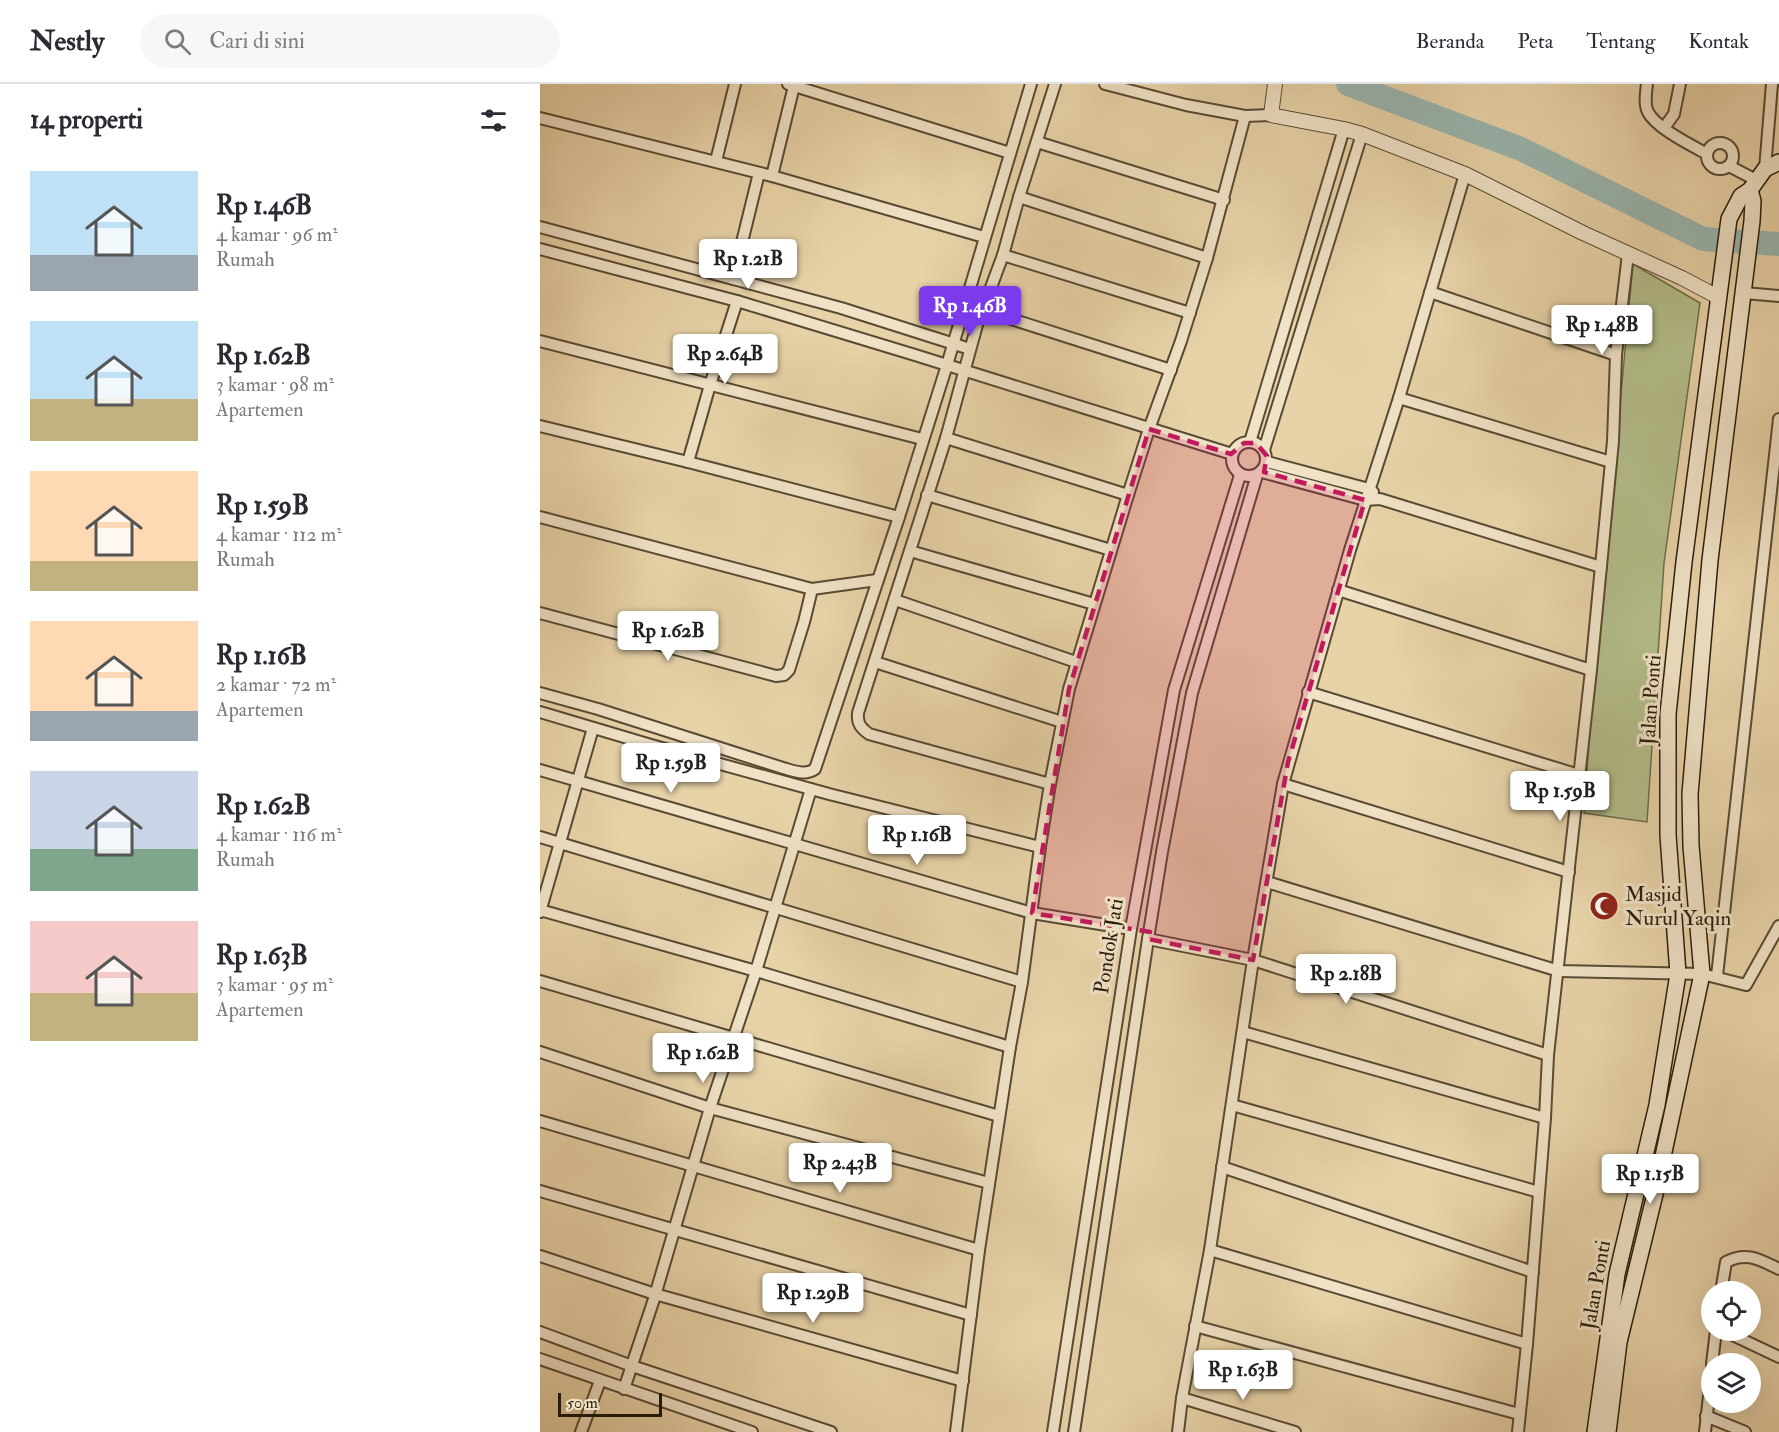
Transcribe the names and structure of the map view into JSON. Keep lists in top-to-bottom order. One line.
{"streets":{"main road":["Jalan Ponti"],"street":["Pondok Jati"]},"places":{"mosque":["Masjid Nurul Yaqin"]},"scale_bar":"50 m","page":{"header":"Nestly","search":"Cari di sini","nav":["Beranda","Peta","Tentang","Kontak"],"heading":"14 properti","list":[{"name":"Rp 1.46B","note":"4 kamar · 96 m² · Rumah"},{"name":"Rp 1.62B","note":"3 kamar · 98 m² · Apartemen"},{"name":"Rp 1.59B","note":"4 kamar · 112 m² · Rumah"},{"name":"Rp 1.16B","note":"2 kamar · 72 m² · Apartemen"},{"name":"Rp 1.62B","note":"4 kamar · 116 m² · Rumah"},{"name":"Rp 1.63B","note":"3 kamar · 95 m² · Apartemen"}],"price":["Rp 1.21B","Rp 1.46B","Rp 1.48B","Rp 2.64B","Rp 1.62B","Rp 1.59B","Rp 1.59B","Rp 1.16B","Rp 2.18B","Rp 1.62B","Rp 2.43B","Rp 1.15B","Rp 1.29B","Rp 1.63B"],"scale":"50 m"}}
